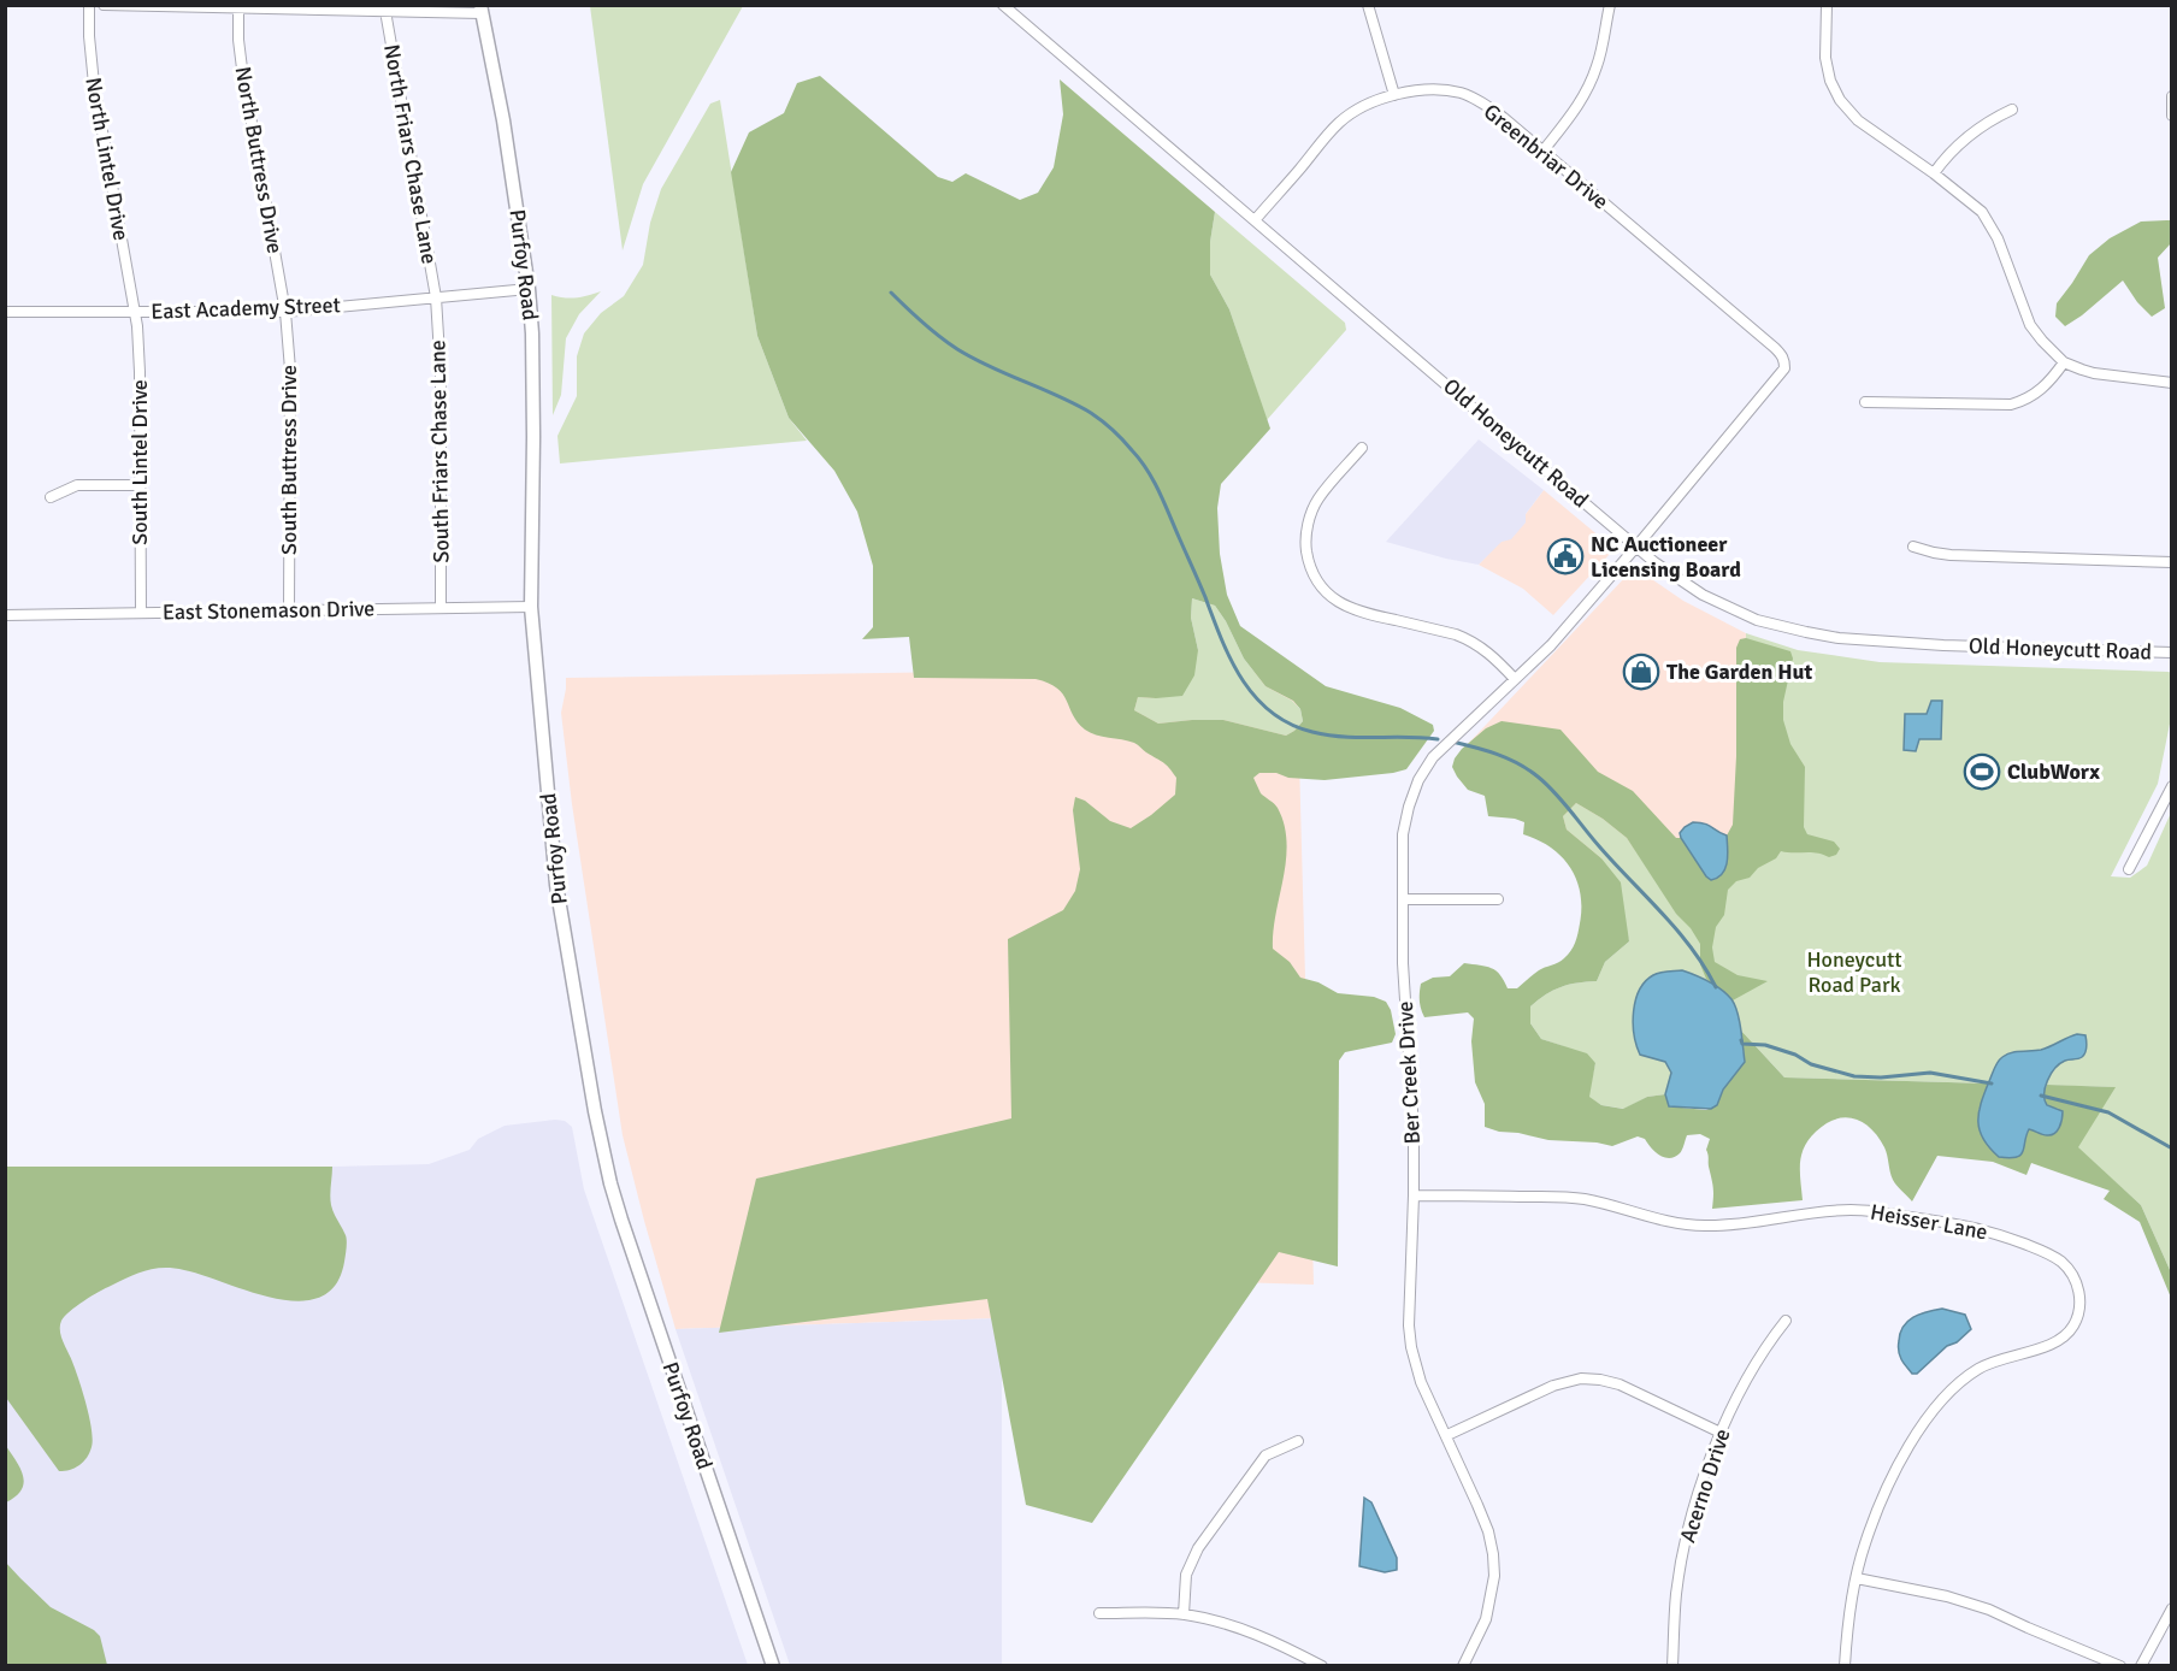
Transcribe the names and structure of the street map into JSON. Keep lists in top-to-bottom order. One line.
{"streets":{"street":["North Friars Chase Lane","Greenbriar Drive","North Lintel Drive","North Buttress Drive","Purfoy Road","East Academy Street","Old Honeycutt Road","South Friars Chase Lane","South Buttress Drive","South Lintel Drive","East Stonemason Drive","Ber Creek Drive","Heisser Lane","Acerno Drive"]},"crossings":[["North Friars Chase Lane","East Academy Street"],["North Friars Chase Lane","South Friars Chase Lane"],["Greenbriar Drive","Old Honeycutt Road"],["Greenbriar Drive","Ber Creek Drive"],["North Lintel Drive","East Academy Street"],["North Lintel Drive","South Lintel Drive"],["North Buttress Drive","East Academy Street"],["North Buttress Drive","South Buttress Drive"],["Purfoy Road","East Academy Street"],["Purfoy Road","East Stonemason Drive"],["East Academy Street","South Friars Chase Lane"],["East Academy Street","South Buttress Drive"],["East Academy Street","South Lintel Drive"],["Old Honeycutt Road","Ber Creek Drive"],["South Friars Chase Lane","East Stonemason Drive"],["South Buttress Drive","East Stonemason Drive"],["South Lintel Drive","East Stonemason Drive"],["Ber Creek Drive","Heisser Lane"]],"parks":["Honeycutt Road Park"],"places":{"public building":["NC Auctioneer Licensing Board"],"shop":["The Garden Hut"],"sports":["ClubWorx"]}}
